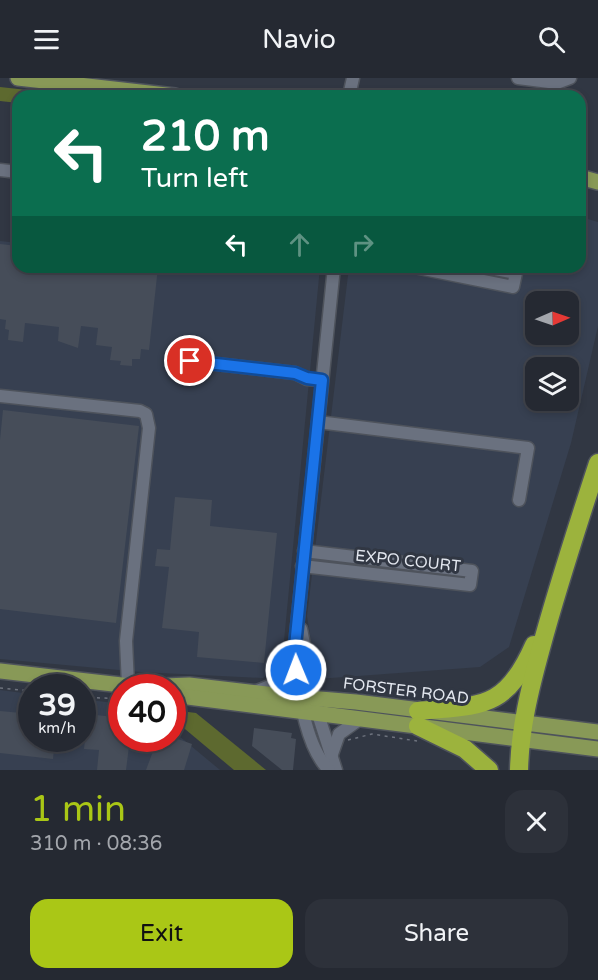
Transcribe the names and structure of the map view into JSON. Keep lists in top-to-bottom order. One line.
{"streets":{"main road":["FORSTER ROAD"],"street":["EXPO COURT"]},"north":"right","page":{"header":"Navio","turn":["210 m","Turn left"],"speed":"39 km/h","limit":"40","heading":["1 min","310 m · 08:36"],"buttons":["Exit","Share"]}}
